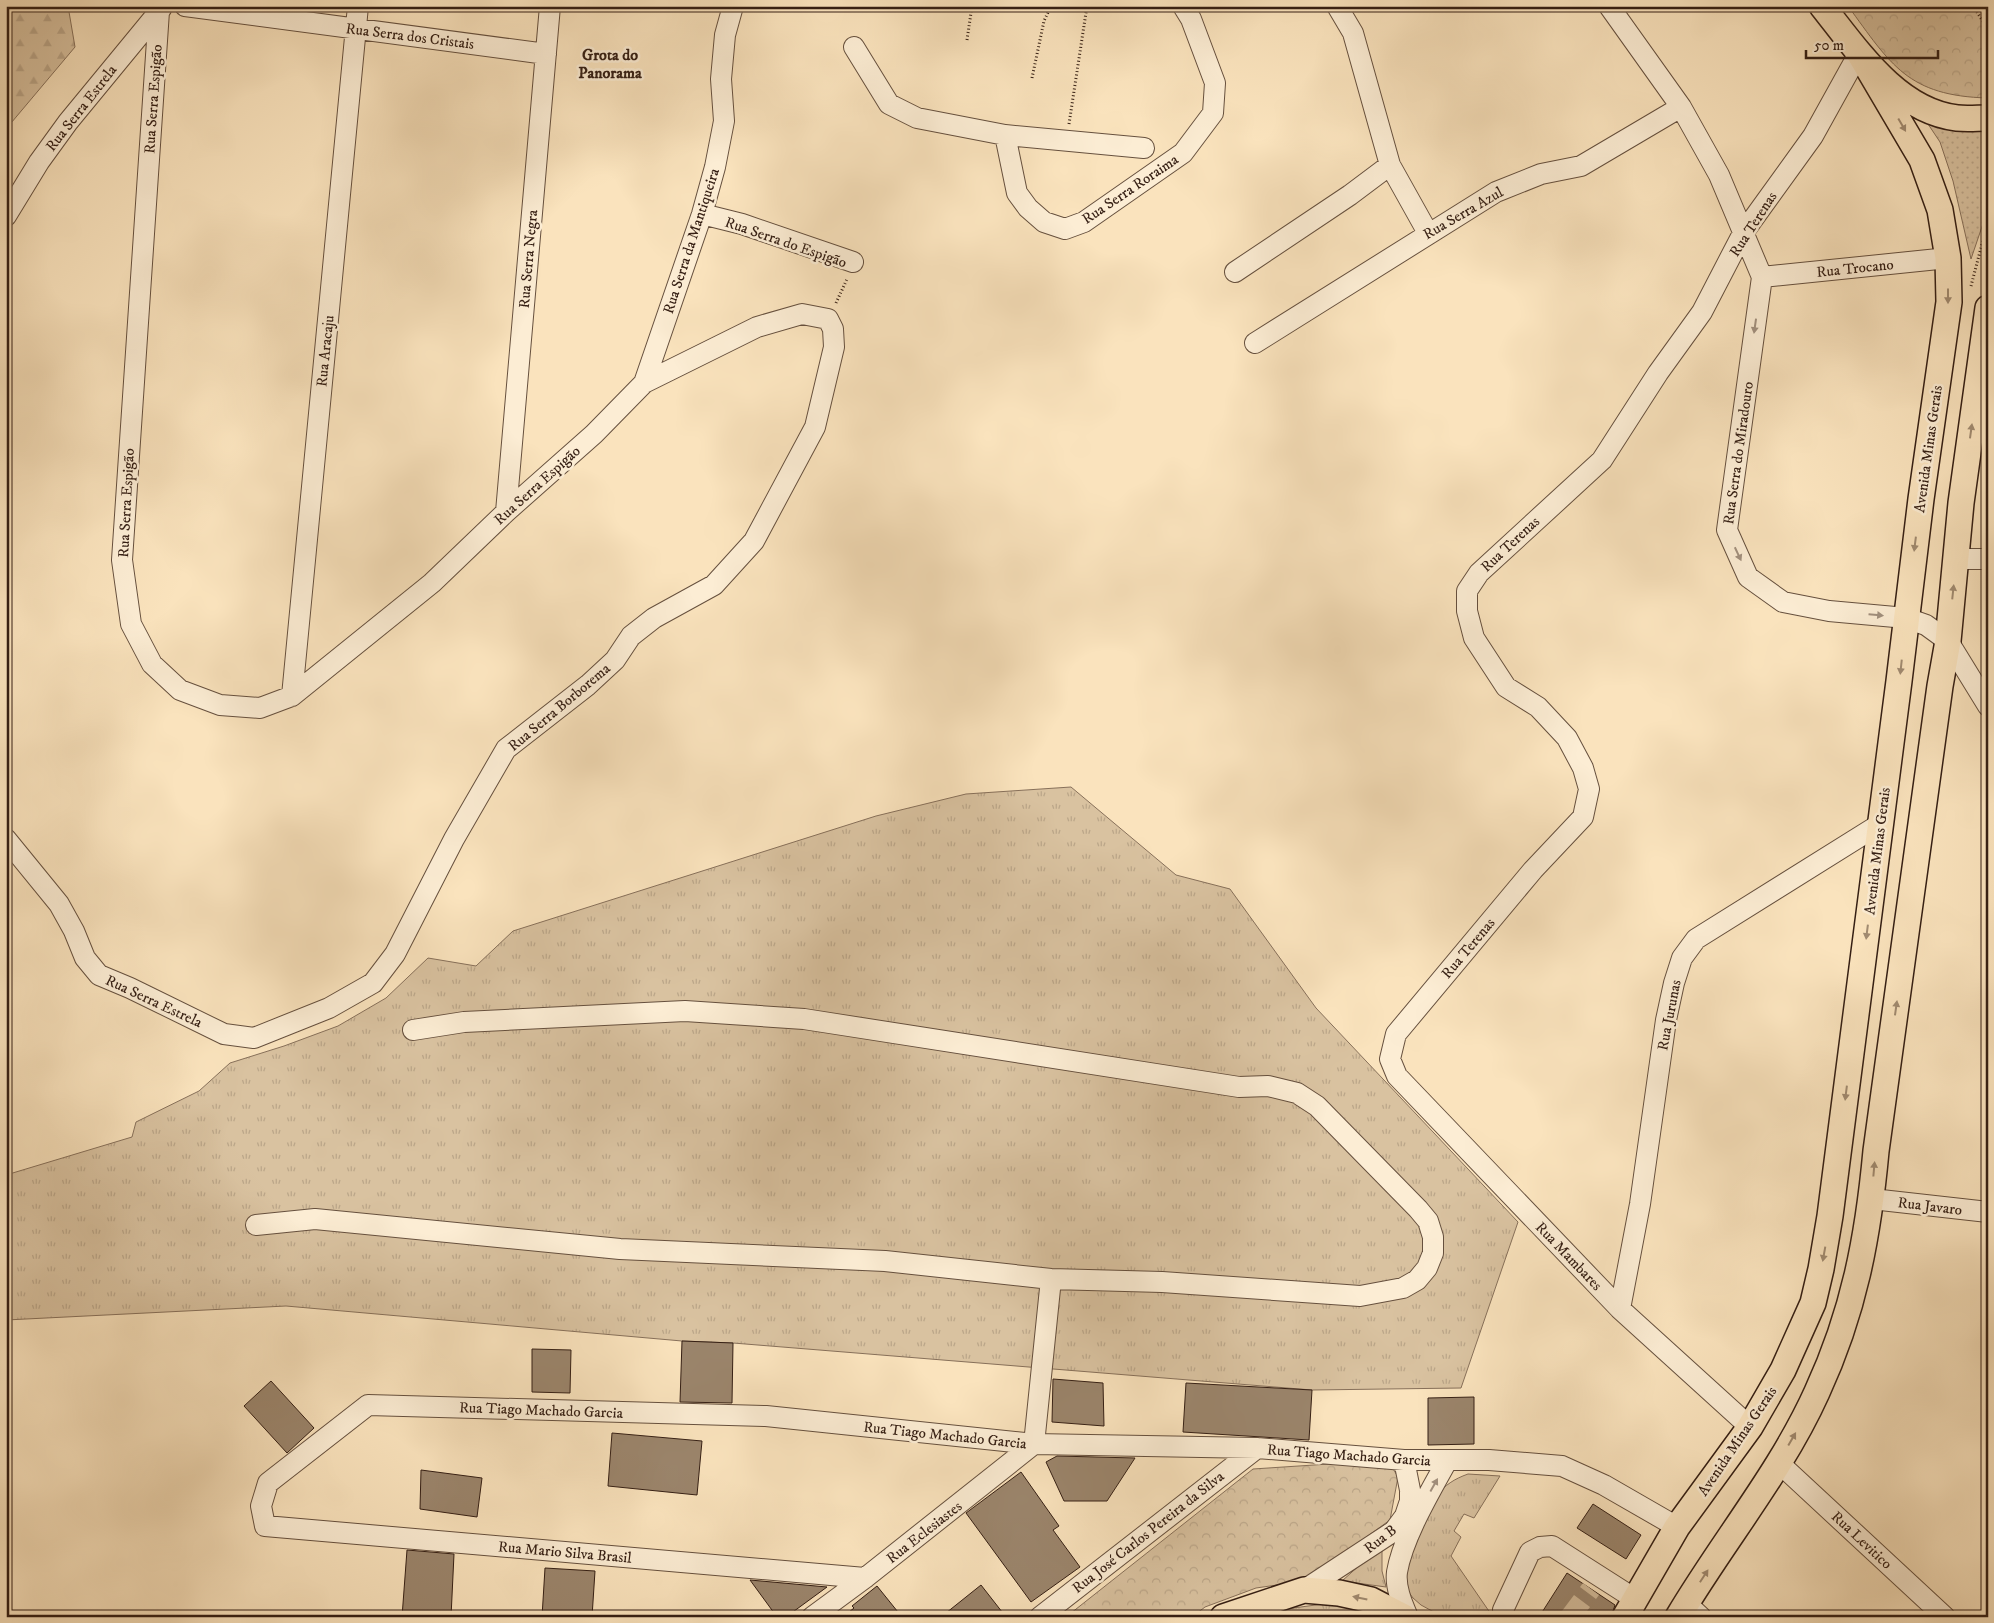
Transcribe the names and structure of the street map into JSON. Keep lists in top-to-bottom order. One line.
{"streets":{"main road":["Avenida Minas Gerais"],"street":["Rua Serra dos Cristais","Rua Serra Espigão","Rua Serra Estrela","Rua Serra Roraima","Rua Serra Azul","Rua Terenas","Rua Serra da Mantiqueira","Rua Serra do Espigão","Rua Serra Negra","Rua Trocano","Rua Aracaju","Rua Serra do Miradouro","Rua Serra Borborema","Rua Jurunas","Rua Javaro","Rua Mambares","Rua Tiago Machado Garcia","Rua Eclesiastes","Rua José Carlos Pereira da Silva","Rua B","Rua Levitico","Rua Mario Silva Brasil"]},"crossings":[["Rua Serra dos Cristais","Rua Serra Negra"],["Rua Serra dos Cristais","Rua Aracaju"],["Rua Serra Espigão","Rua Serra Estrela"],["Rua Serra Espigão","Rua Serra da Mantiqueira"],["Rua Serra Espigão","Rua Serra Negra"],["Rua Serra Espigão","Rua Aracaju"],["Rua Serra Estrela","Rua Serra Borborema"],["Rua Terenas","Avenida Minas Gerais"],["Rua Terenas","Rua Mambares"],["Rua Serra da Mantiqueira","Rua Serra do Espigão"],["Rua Serra do Espigão","Rua Serra Borborema"],["Rua Trocano","Avenida Minas Gerais"],["Rua Trocano","Rua Serra do Miradouro"],["Avenida Minas Gerais","Rua Serra do Miradouro"],["Avenida Minas Gerais","Rua Jurunas"],["Avenida Minas Gerais","Rua Mambares"],["Avenida Minas Gerais","Rua Tiago Machado Garcia"],["Rua Jurunas","Rua Mambares"],["Rua Tiago Machado Garcia","Rua Eclesiastes"],["Rua Tiago Machado Garcia","Rua José Carlos Pereira da Silva"],["Rua Tiago Machado Garcia","Rua B"],["Rua Tiago Machado Garcia","Rua Mario Silva Brasil"],["Rua Eclesiastes","Rua Mario Silva Brasil"]],"one_way":["Rua B"],"districts":["Grota do Panorama"],"scale_bar":"50 m"}
